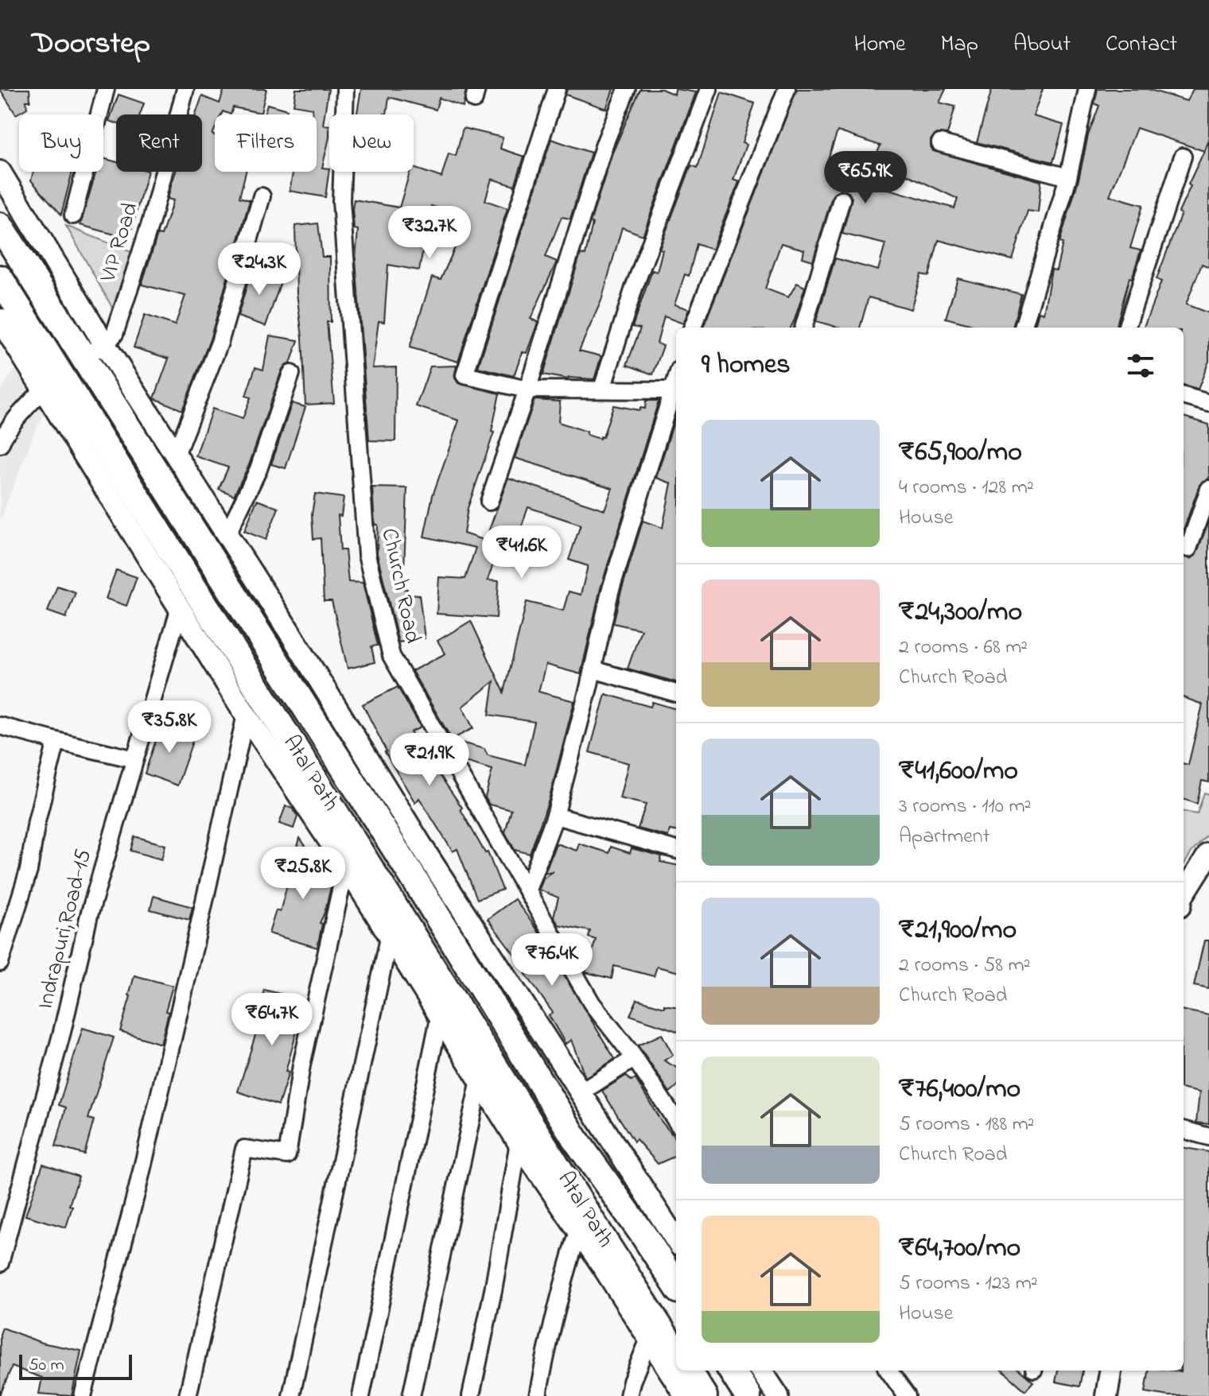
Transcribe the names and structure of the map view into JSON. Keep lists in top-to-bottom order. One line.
{"streets":{"main road":["Atal Path"],"street":["VIP Road","Church Road","Indrapuri,Road-15"]},"crossings":[["VIP Road","Atal Path"]],"scale_bar":"50 m","page":{"header":"Doorstep","nav":["Home","Map","About","Contact"],"chip":["Buy","Rent","Filters","New"],"price":["₹65.9K","₹32.7K","₹24.3K","₹41.6K","₹35.8K","₹21.9K","₹25.8K","₹76.4K","₹64.7K"],"heading":"9 homes","list":[{"name":"₹65,900/mo","note":"4 rooms · 128 m² · House"},{"name":"₹24,300/mo","note":"2 rooms · 68 m² · Church Road"},{"name":"₹41,600/mo","note":"3 rooms · 110 m² · Apartment"},{"name":"₹21,900/mo","note":"2 rooms · 58 m² · Church Road"},{"name":"₹76,400/mo","note":"5 rooms · 188 m² · Church Road"},{"name":"₹64,700/mo","note":"5 rooms · 123 m² · House"}],"scale":"50 m"}}
